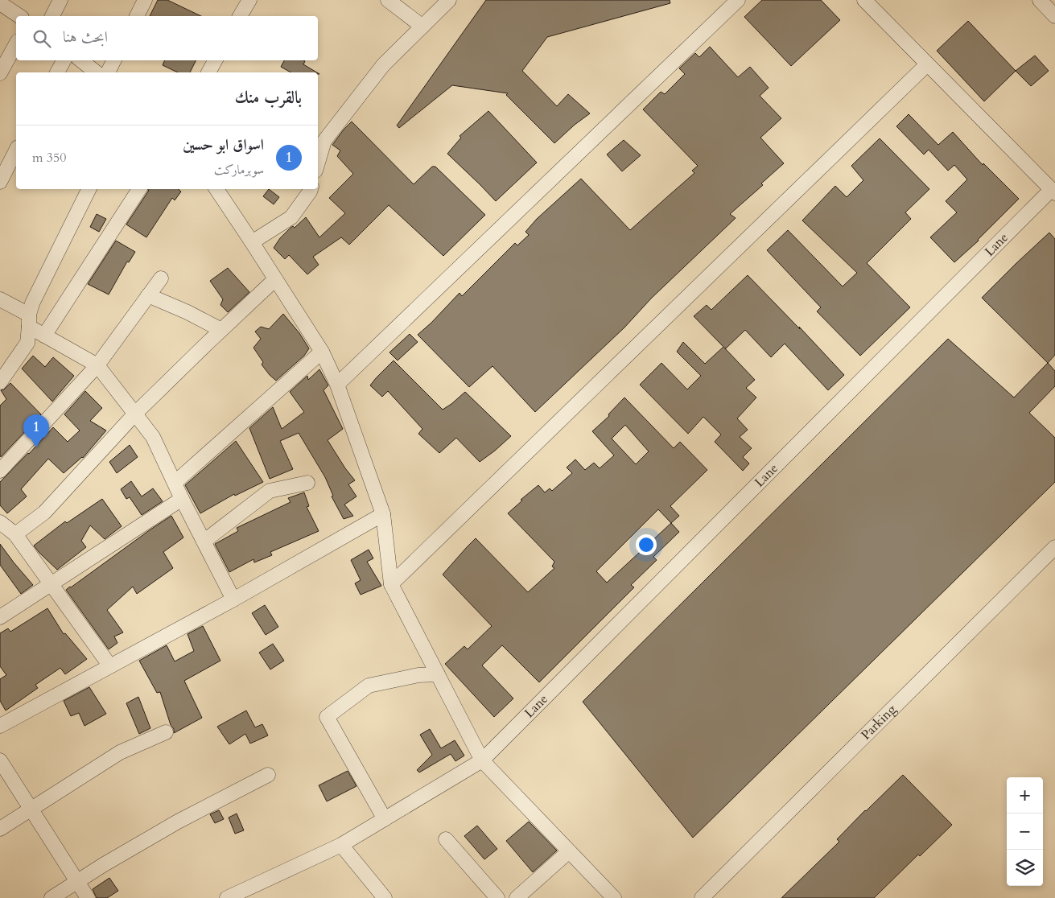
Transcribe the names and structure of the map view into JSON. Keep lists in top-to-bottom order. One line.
{"streets":{"street":["Lane","Parking"]},"page":{"search":"ابحث هنا","heading":"بالقرب منك","list":[{"mark":"1","name":"اسواق ابو حسين","note":"سوبرماركت","value":"350 m"}],"pins":"1","map_buttons":["+","−"]}}
